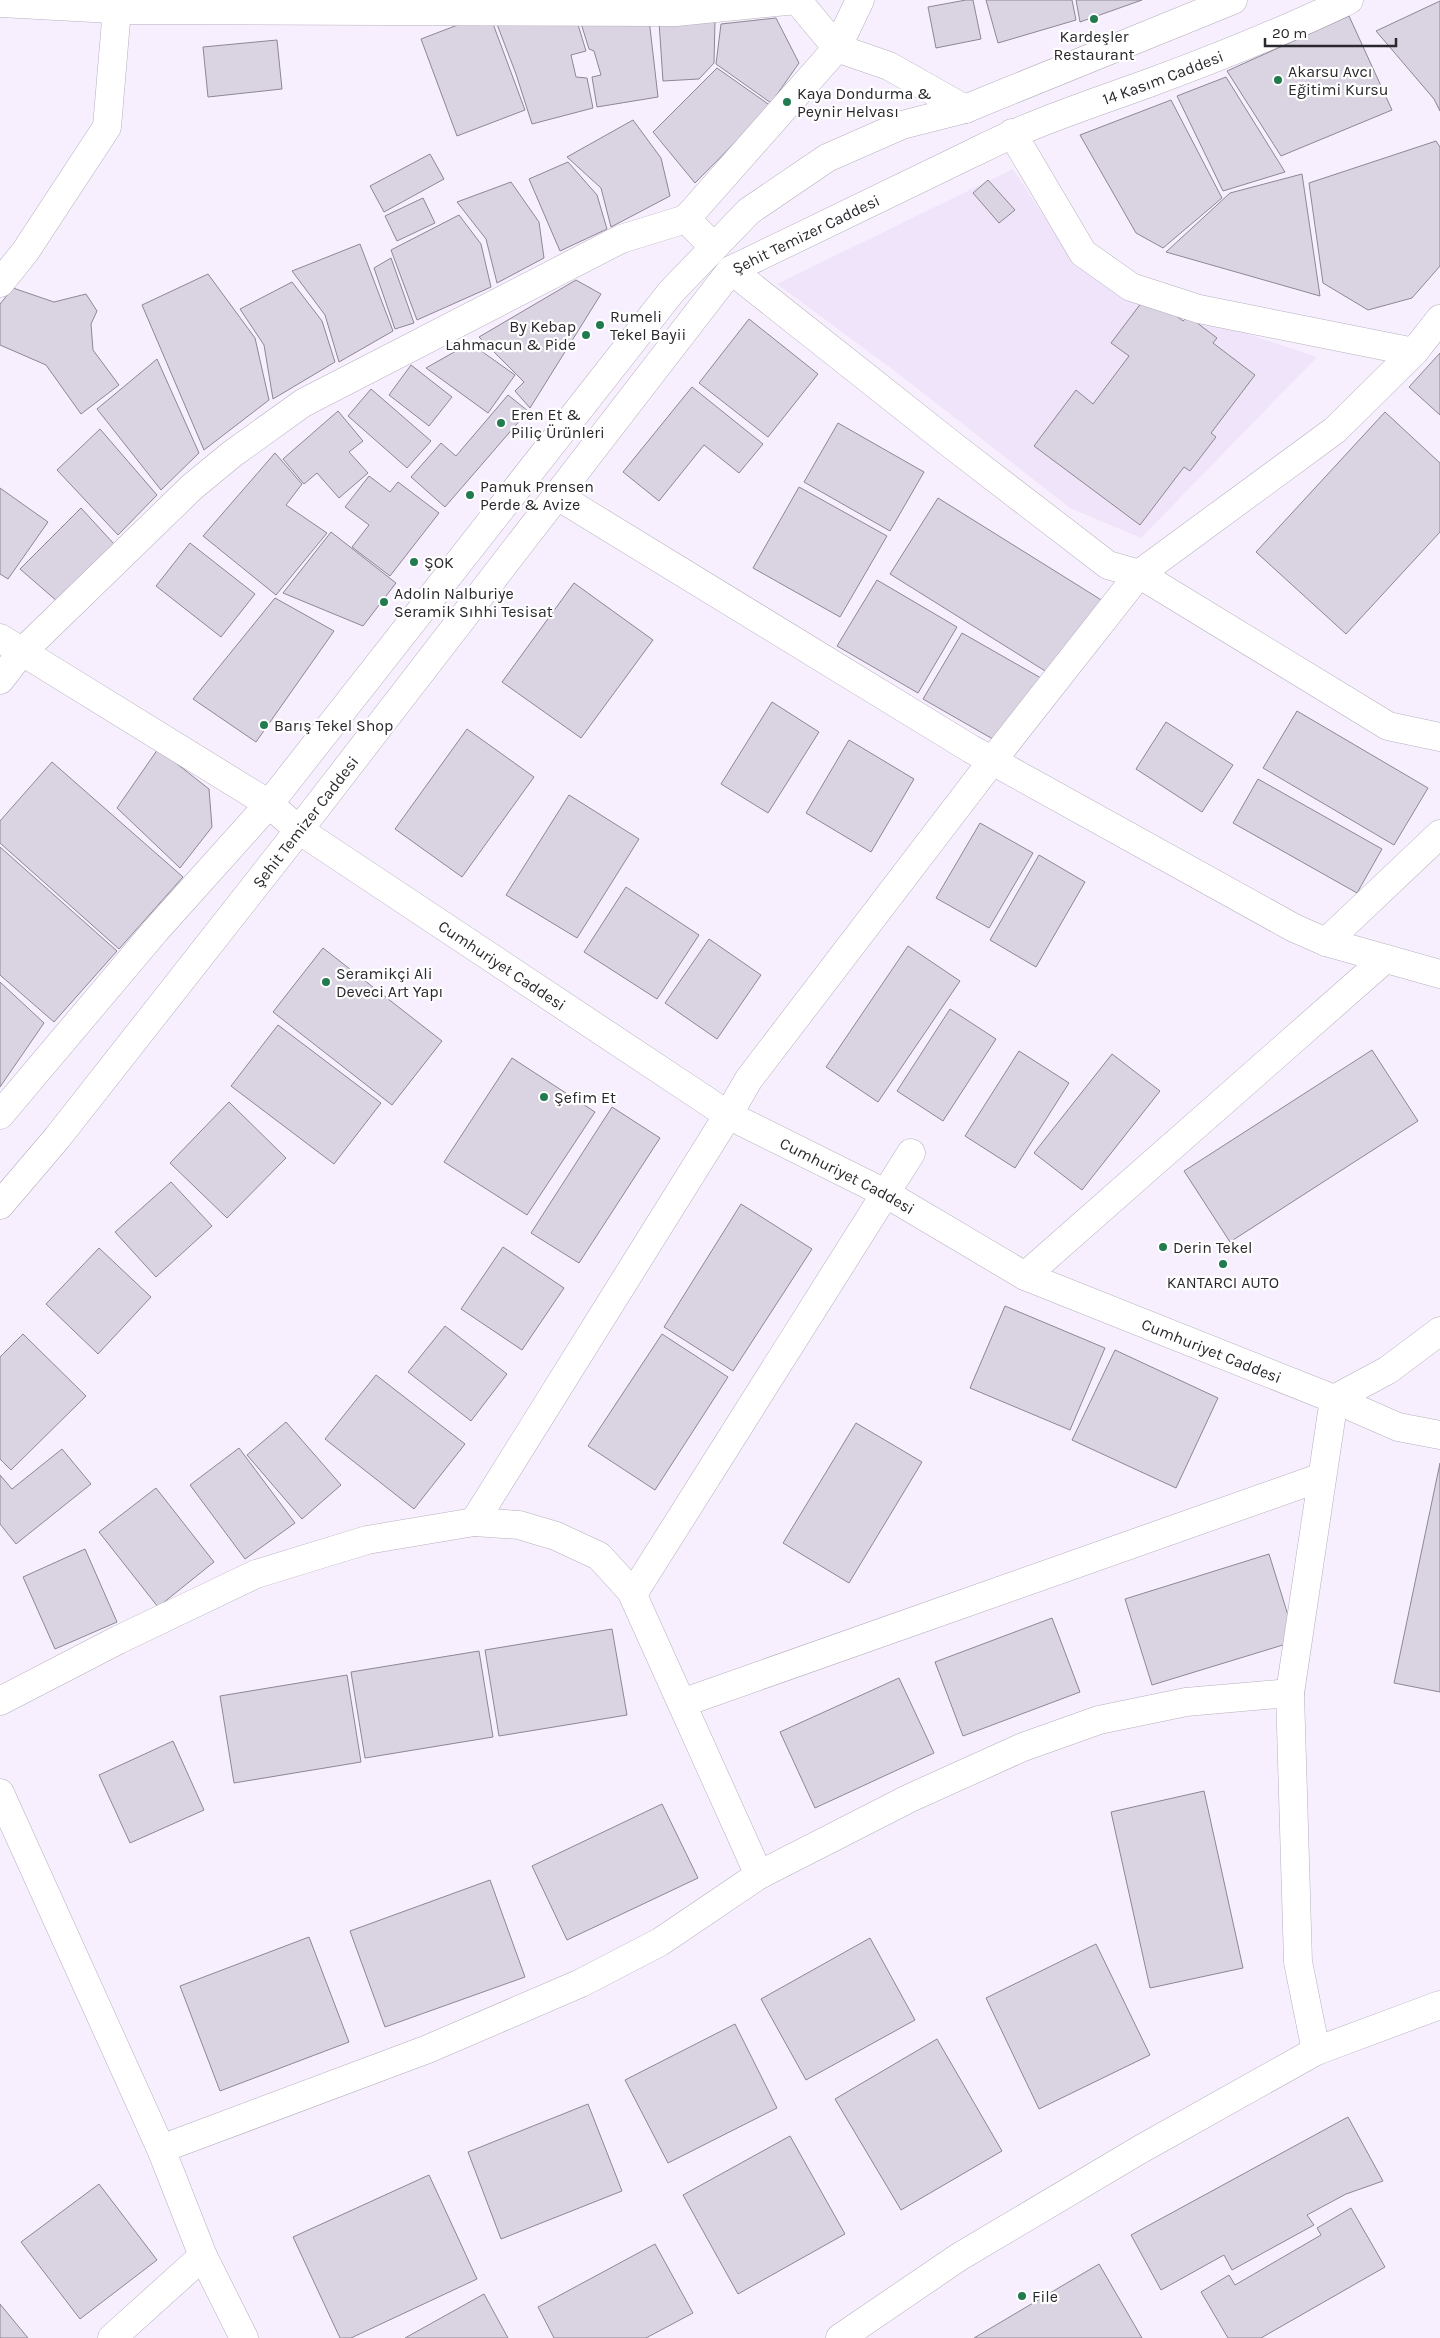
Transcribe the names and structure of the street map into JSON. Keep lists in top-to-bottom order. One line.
{"streets":{"street":["14 Kasım Caddesi","Şehit Temizer Caddesi","Cumhuriyet Caddesi"]},"crossings":[["14 Kasım Caddesi","Şehit Temizer Caddesi"],["Şehit Temizer Caddesi","Cumhuriyet Caddesi"]],"places":["Kardeşler Restaurant","Akarsu Avcı Eğitimi Kursu","Kaya Dondurma & Peynir Helvası","Rumeli Tekel Bayii","By Kebap Lahmacun & Pide","Eren Et & Piliç Ürünleri","Pamuk Prensen Perde & Avize","ŞOK","Adolin Nalburiye Seramik Sıhhi Tesisat","Barış Tekel Shop","Seramikçi Ali Deveci Art Yapı","Şefim Et","Derin Tekel","KANTARCI AUTO","File"],"scale_bar":"20 m"}
